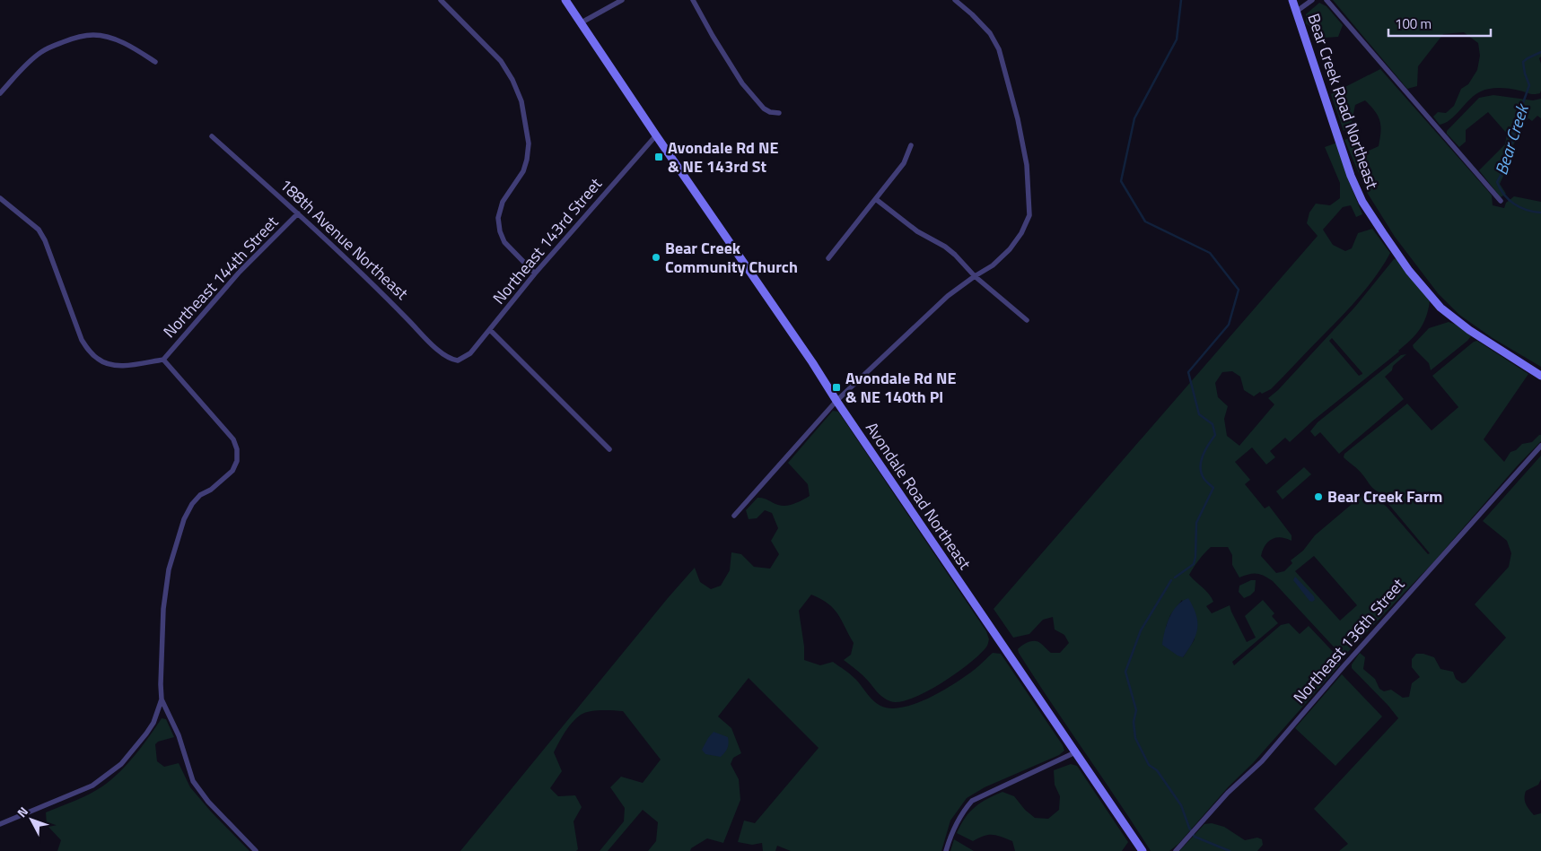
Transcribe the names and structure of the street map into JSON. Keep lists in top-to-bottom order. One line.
{"streets":{"main road":["Bear Creek Road Northeast","Avondale Road Northeast"],"street":["188th Avenue Northeast","Northeast 143rd Street","Northeast 144th Street","Northeast 136th Street"]},"crossings":[["188th Avenue Northeast","Northeast 143rd Street"],["188th Avenue Northeast","Northeast 144th Street"],["Northeast 143rd Street","Avondale Road Northeast"]],"water":["Bear Creek"],"places":{"transit":["Avondale Rd NE & NE 143rd St","Avondale Rd NE & NE 140th Pl"],"other":["Bear Creek Community Church","Bear Creek Farm"]},"scale_bar":"100 m","north":"top left"}
